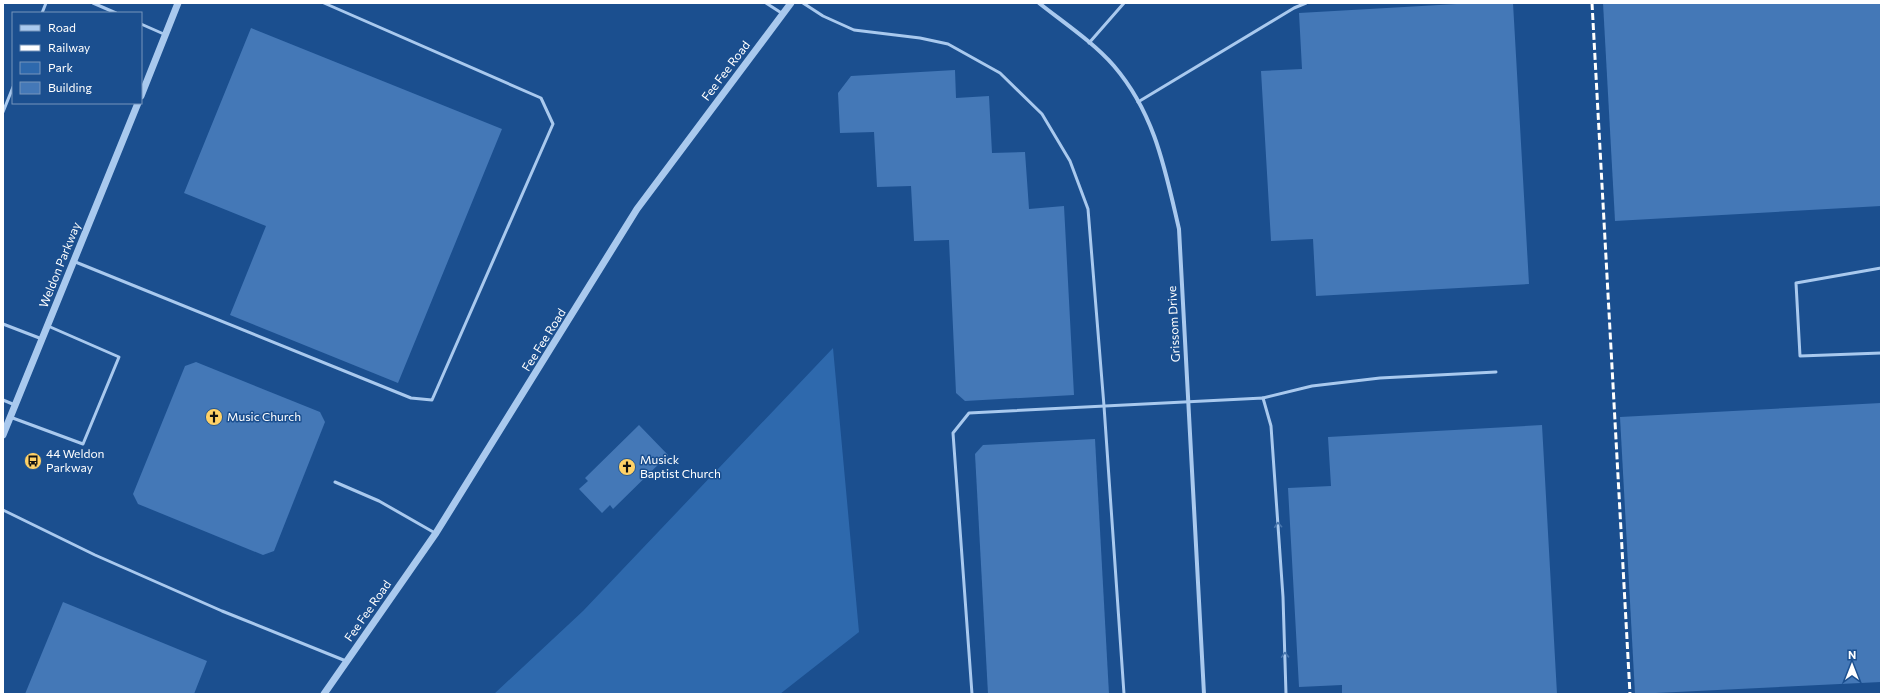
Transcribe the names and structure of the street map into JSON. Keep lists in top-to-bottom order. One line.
{"streets":{"street":["Fee Fee Road","Weldon Parkway","Grissom Drive"]},"places":{"church":["Music Church","Musick Baptist Church"],"bus stop":["44 Weldon Parkway"]},"legend":["Road","Railway","Park","Building"],"north":"top"}
